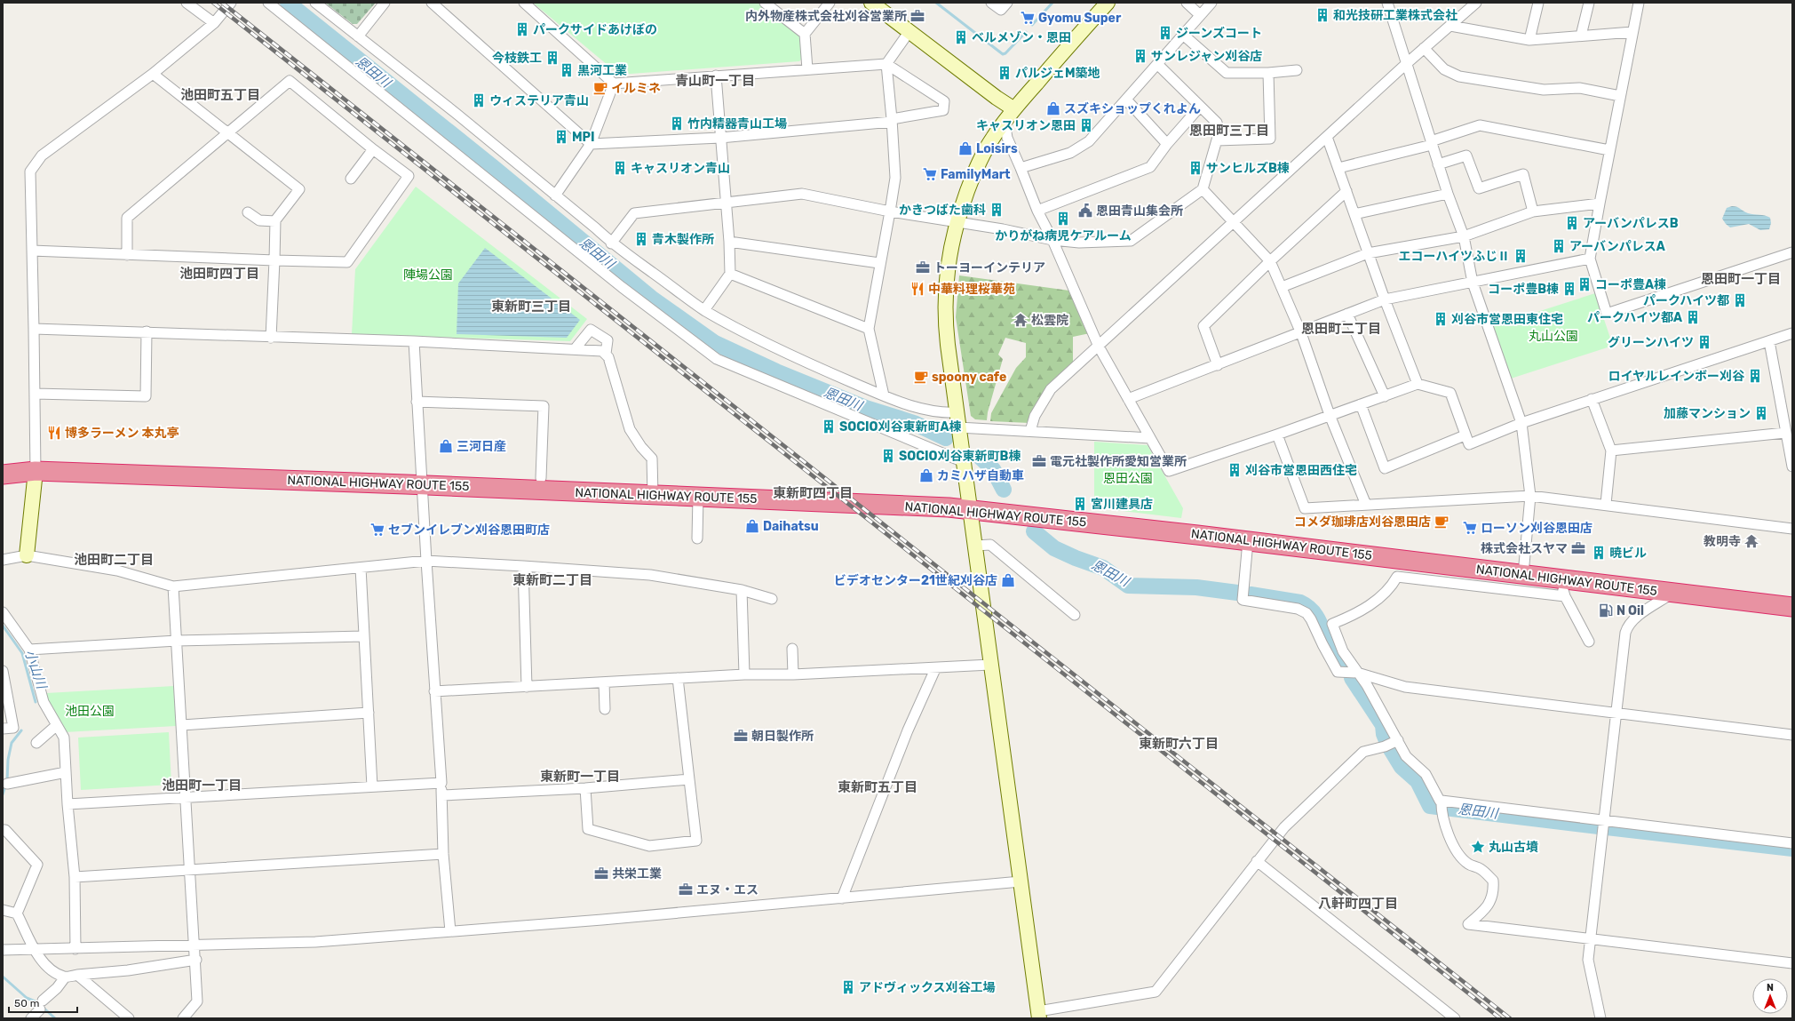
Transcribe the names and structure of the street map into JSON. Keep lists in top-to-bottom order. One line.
{"streets":{"highway":["NATIONAL HIGHWAY ROUTE 155"]},"districts":["青山町一丁目","池田町五丁目","恩田町三丁目","池田町四丁目","恩田町一丁目","東新町三丁目","恩田町二丁目","東新町四丁目","池田町二丁目","東新町二丁目","東新町六丁目","東新町一丁目","池田町一丁目","東新町五丁目","八軒町四丁目"],"water":["恩田川","小山川"],"parks":["陣場公園","丸山公園","恩田公園","池田公園"],"places":{"building":["和光技研工業株式会社","パークサイドあけぼの","ジーンズコート","ベルメゾン・恩田","サンレジャン刈谷店","今枝鉄工","黒河工業","パルジェM築地","ウィステリア青山","竹内精器青山工場","キャスリオン恩田","MPI","キャスリオン青山","サンヒルズB棟","かきつばた歯科","かりがね病児ケアルーム","アーバンパレスB","青木製作所","アーバンパレスA","エコーハイツふじⅡ","コーポ豊A棟","コーポ豊B棟","パークハイツ都","パークハイツ都A","刈谷市営恩田東住宅","グリーンハイツ","ロイヤルレインボー刈谷","加藤マンション","SOCIO刈谷東新町A棟","SOCIO刈谷東新町B棟","刈谷市営恩田西住宅","宮川建具店","暁ビル","アドヴィックス刈谷工場"],"office":["内外物産株式会社刈谷営業所","トーヨーインテリア","電元社製作所愛知営業所","株式会社スヤマ","朝日製作所","共栄工業","エヌ・エス"],"supermarket":["Gyomu Super","FamilyMart","ローソン刈谷恩田店","セブンイレブン刈谷恩田町店"],"cafe":["イルミネ","spoony cafe","コメダ珈琲店刈谷恩田店"],"shop":["スズキショップくれよん","Loisirs","三河日産","カミハザ自動車","Daihatsu","ビデオセンター21世紀刈谷店"],"public building":["恩田青山集会所"],"restaurant":["中華料理桜華苑","博多ラーメン 本丸亭"],"temple":["松雲院","教明寺"],"fuel station":["N Oil"],"place":["丸山古墳"]},"scale_bar":"50 m","north":"top"}
